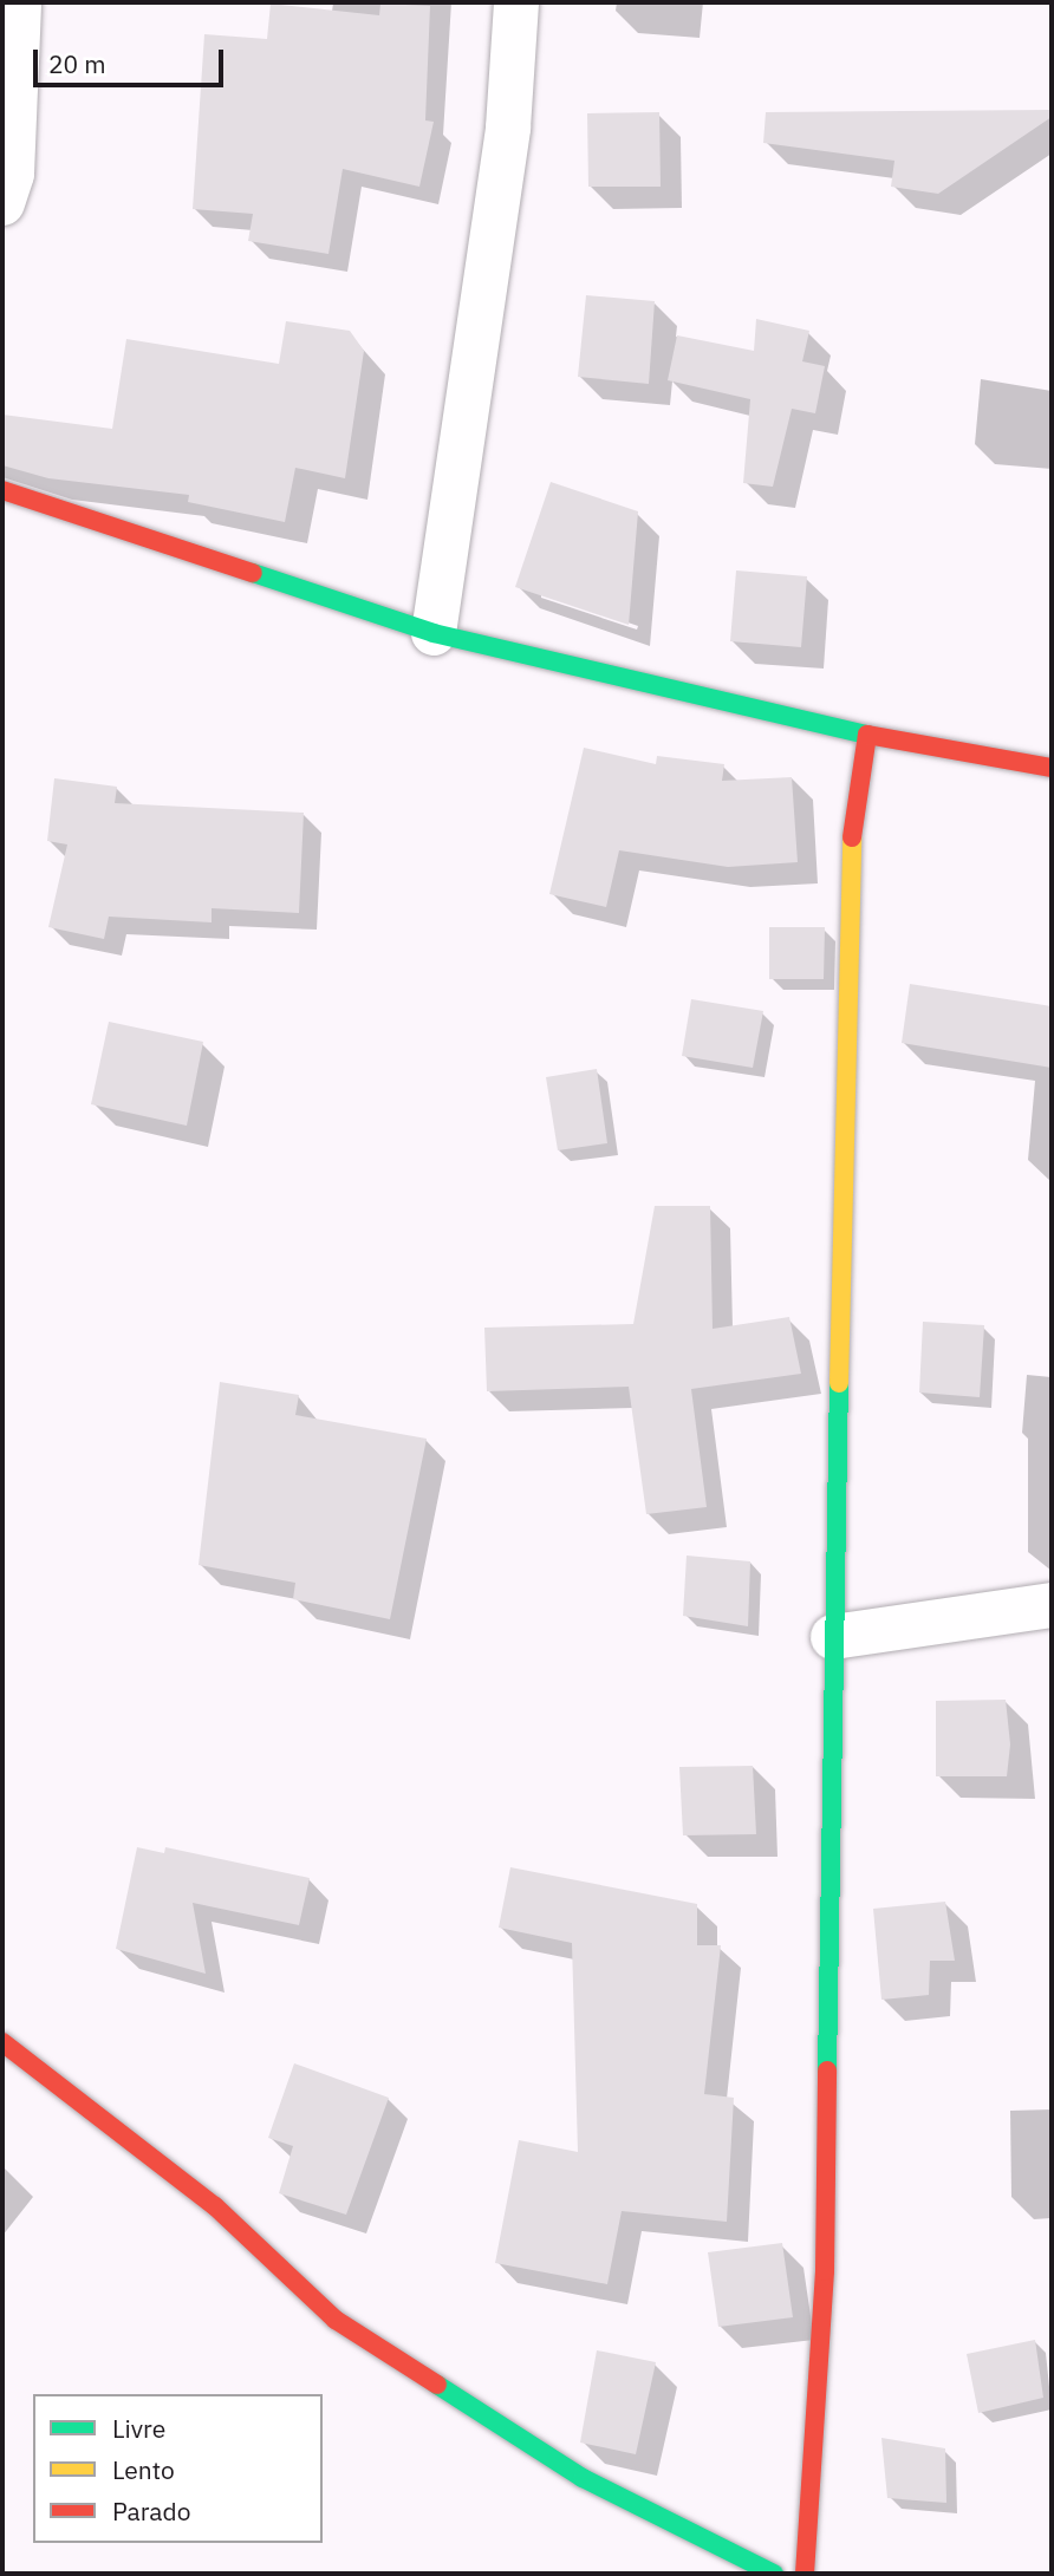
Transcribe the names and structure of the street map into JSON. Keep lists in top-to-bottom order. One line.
{"legend":["Livre","Lento","Parado"],"scale_bar":"20 m"}
